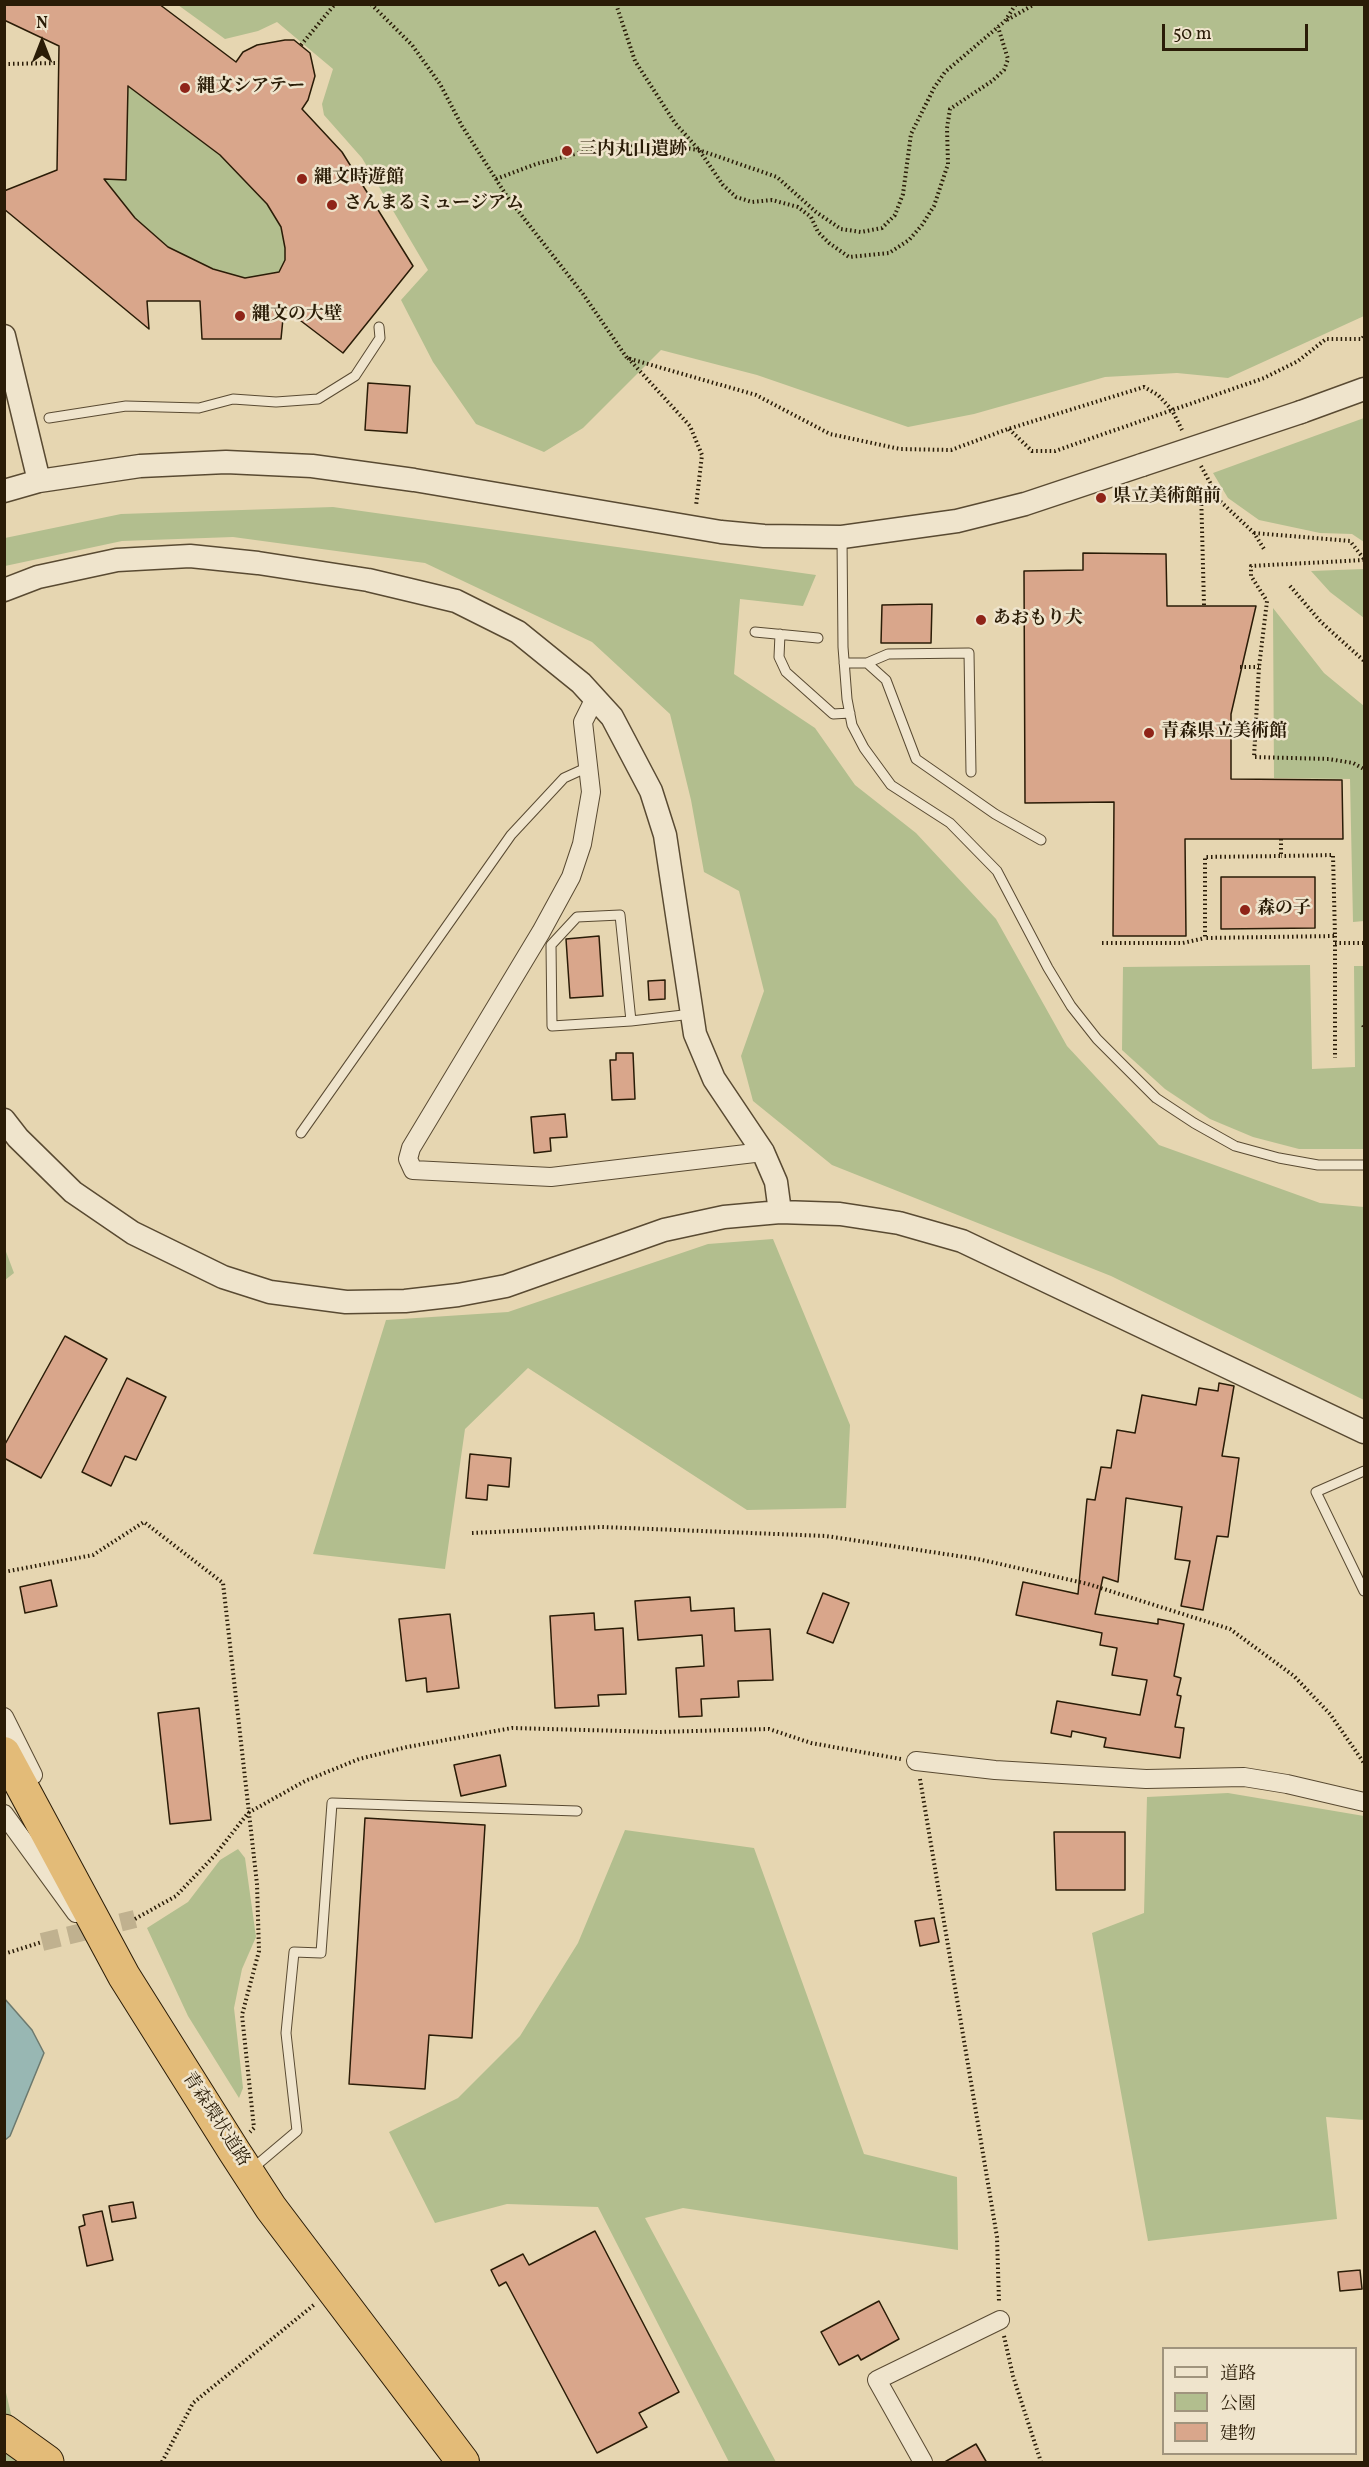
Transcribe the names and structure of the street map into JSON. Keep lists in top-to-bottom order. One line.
{"streets":{"highway":["青森環状道路"]},"places":["縄文シアテー","三内丸山遺跡","縄文時遊館","さんまるミュージアム","縄文の大壁","県立美術館前","あおもり犬","青森県立美術館","森の子"],"legend":["道路","公園","建物"],"scale_bar":"50 m","north":"top"}
